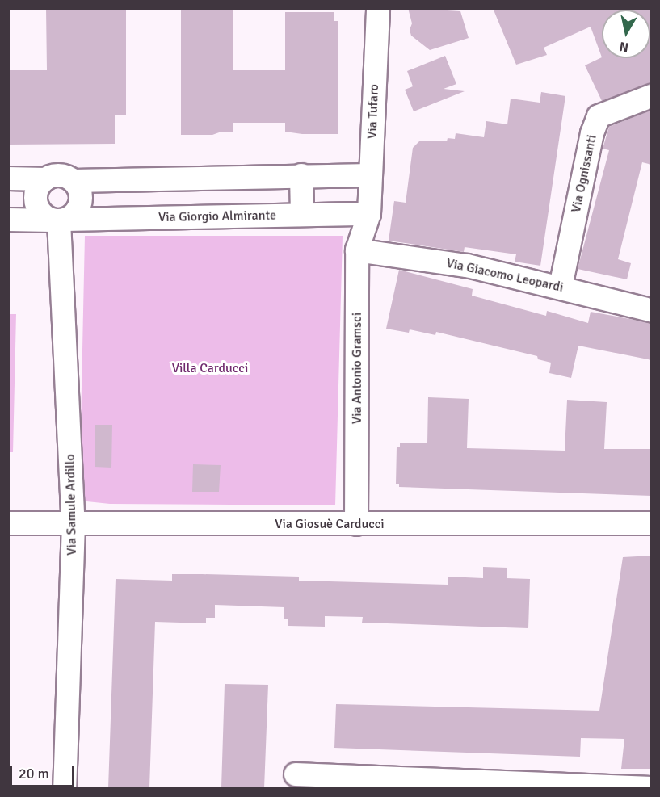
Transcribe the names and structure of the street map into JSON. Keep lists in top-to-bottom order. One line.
{"streets":{"street":["Via Tufaro","Via Ognissanti","Via Giorgio Almirante","Via Giacomo Leopardi","Via Antonio Gramsci","Via Samule Ardillo","Via Giosuè Carducci"]},"crossings":[["Via Tufaro","Via Giorgio Almirante"],["Via Tufaro","Via Antonio Gramsci"],["Via Ognissanti","Via Giacomo Leopardi"],["Via Giorgio Almirante","Via Antonio Gramsci"],["Via Giorgio Almirante","Via Samule Ardillo"],["Via Giacomo Leopardi","Via Antonio Gramsci"],["Via Antonio Gramsci","Via Giosuè Carducci"],["Via Samule Ardillo","Via Giosuè Carducci"]],"parks":["Villa Carducci"],"scale_bar":"20 m","north":"bottom"}
